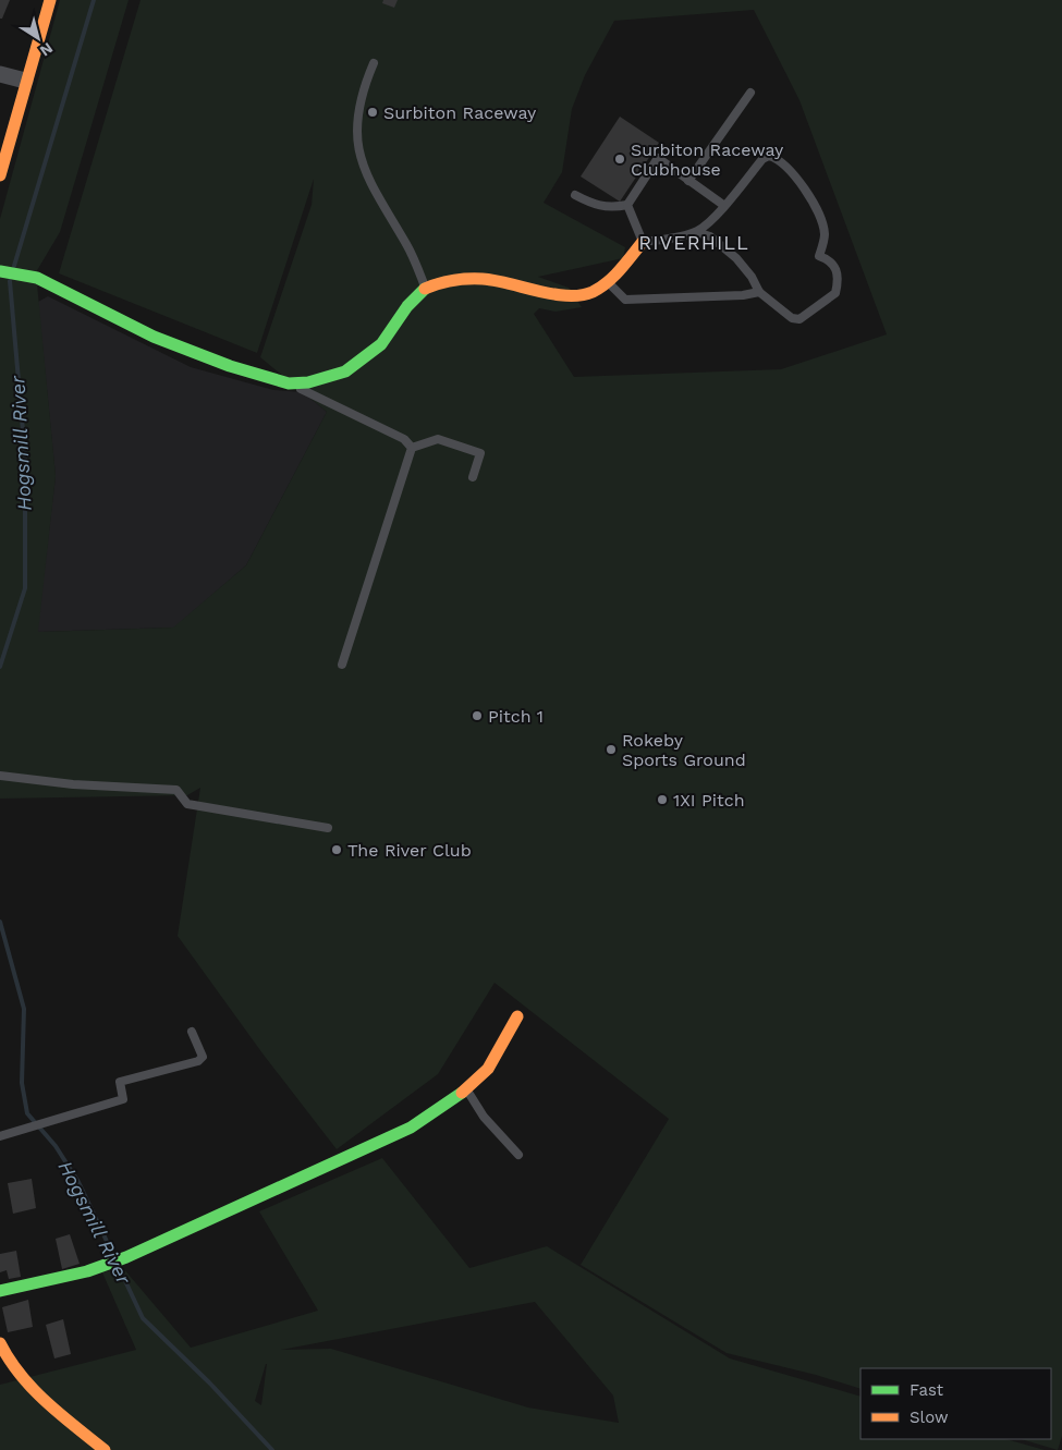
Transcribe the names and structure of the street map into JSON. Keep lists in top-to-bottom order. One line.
{"districts":["RIVERHILL"],"water":["Hogsmill River"],"places":["Surbiton Raceway","Surbiton Raceway Clubhouse","Pitch 1","Rokeby Sports Ground","1XI Pitch","The River Club"],"legend":["Fast","Slow"],"north":"bottom right"}
